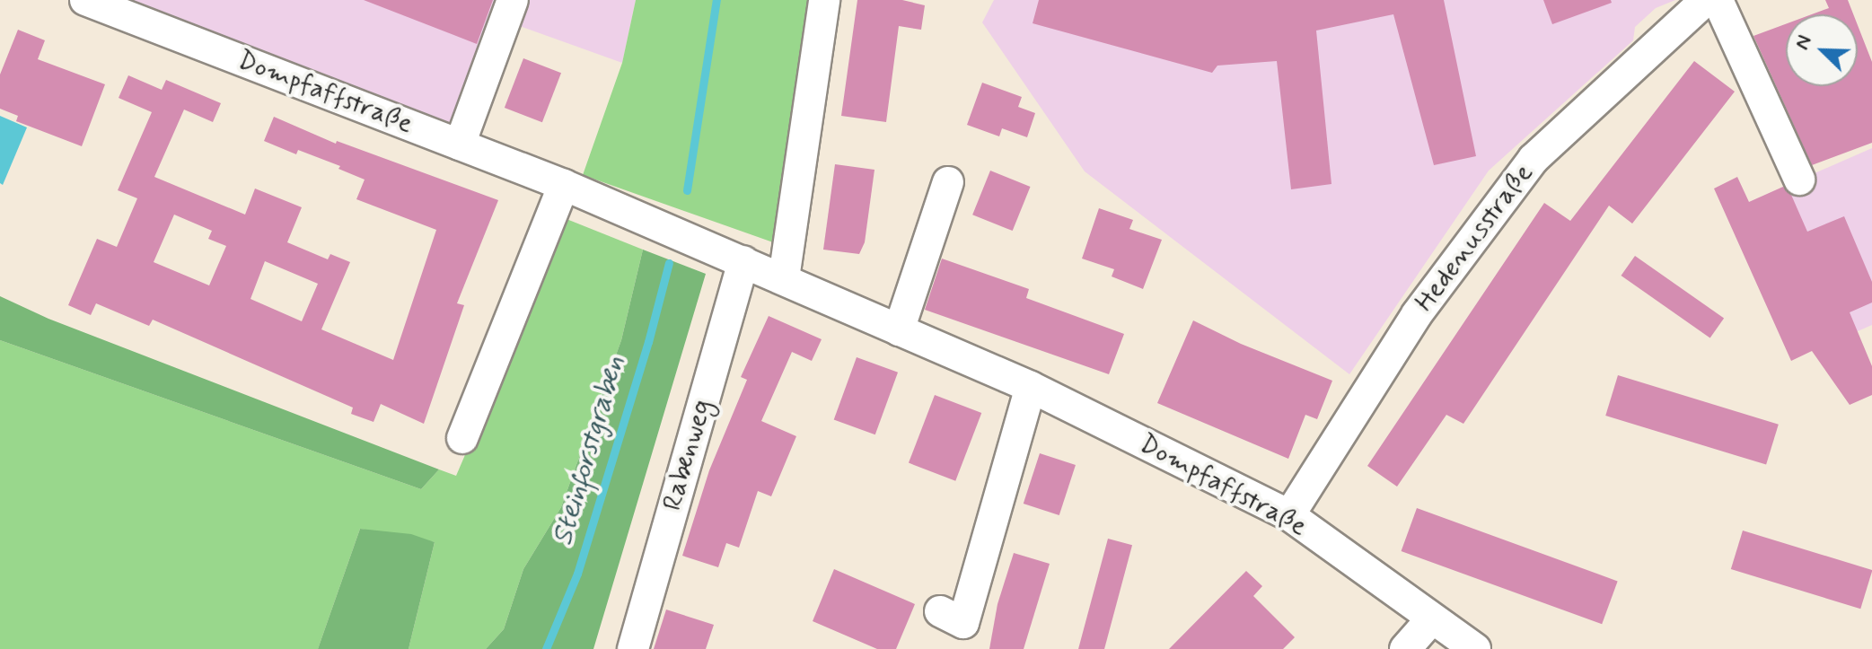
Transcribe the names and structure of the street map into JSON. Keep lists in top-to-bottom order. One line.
{"streets":{"street":["Dompfaffstraße","Hedenusstraße","Rabenweg"]},"crossings":[["Dompfaffstraße","Hedenusstraße"],["Dompfaffstraße","Rabenweg"]],"water":["Steinforstgraben"],"north":"top left"}
